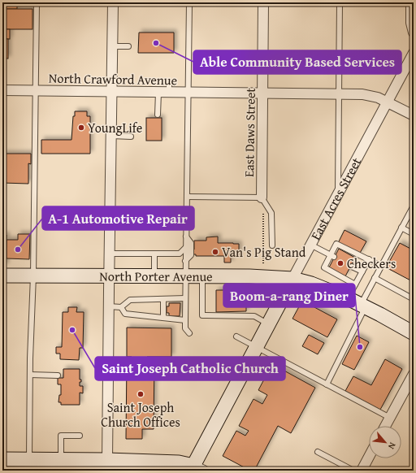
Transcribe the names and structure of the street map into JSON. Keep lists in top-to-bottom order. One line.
{"streets":{"main road":["East Acres Street","North Porter Avenue"],"street":["North Crawford Avenue","East Daws Street"]},"crossings":[["North Crawford Avenue","East Daws Street"],["North Crawford Avenue","East Acres Street"],["East Acres Street","North Porter Avenue"]],"places":["Able Community Based Services","YoungLife","A-1 Automotive Repair","Van's Pig Stand","Checkers","Saint Joseph Catholic Church","Boom-a-rang Diner","Saint Joseph Church Offices"],"north":"bottom right"}
